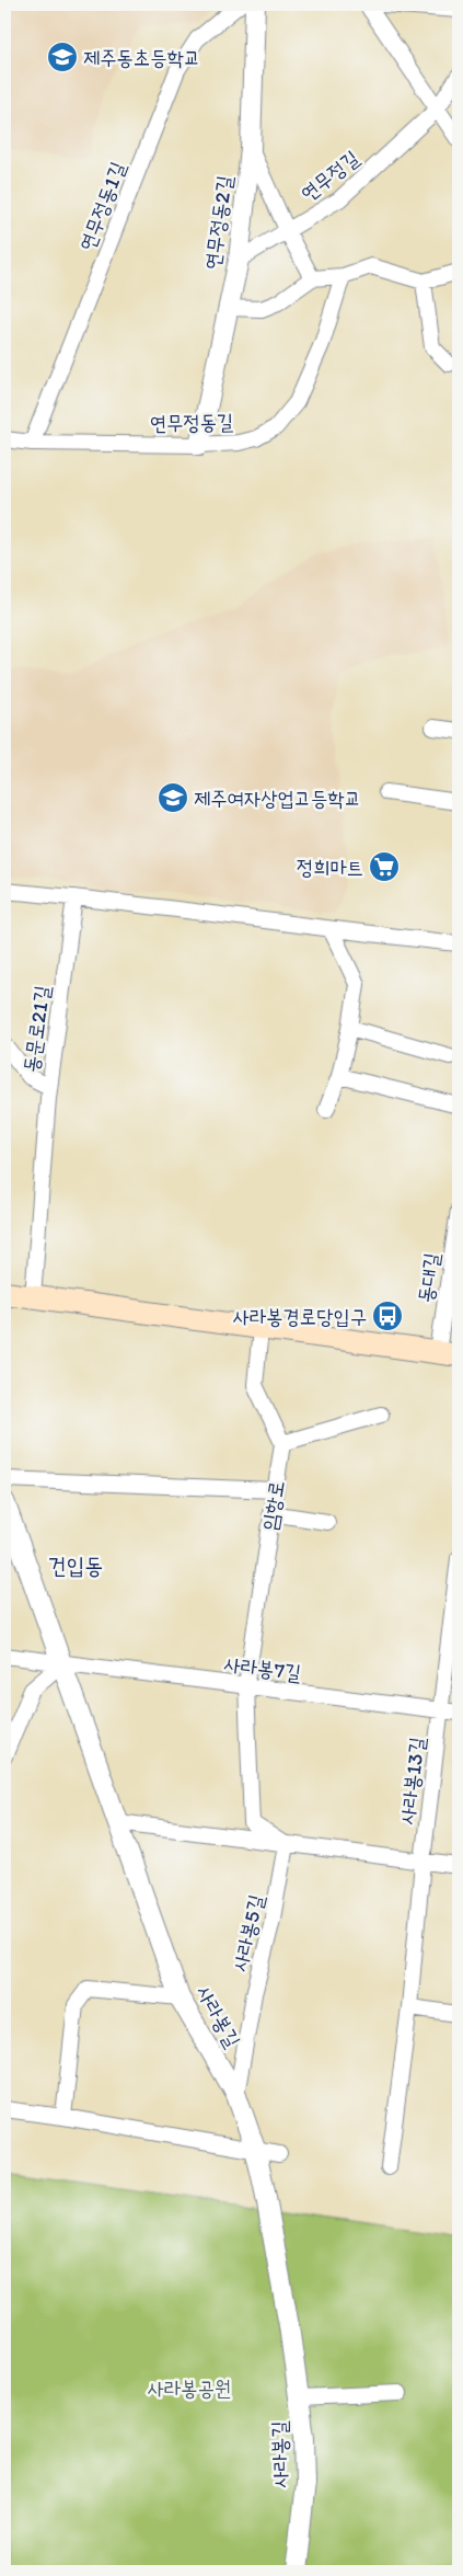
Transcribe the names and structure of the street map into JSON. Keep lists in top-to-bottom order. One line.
{"streets":{"street":["연무정길","연무정동1길","연무정동2길","연무정동길","동문로21길","동대길","임항로","사라봉7길","사라봉13길","사라봉5길","사라봉길"]},"crossings":[["연무정길","연무정동2길"],["연무정동1길","연무정동길"],["연무정동2길","연무정동길"],["임항로","사라봉7길"],["임항로","사라봉5길"],["사라봉7길","사라봉13길"],["사라봉7길","사라봉길"],["사라봉5길","사라봉길"]],"districts":["건입동"],"parks":["사라봉공원"],"places":{"school or university":["제주동초등학교","제주여자상업고등학교"],"supermarket":["정희마트"],"bus stop":["사라봉경로당입구"]}}
